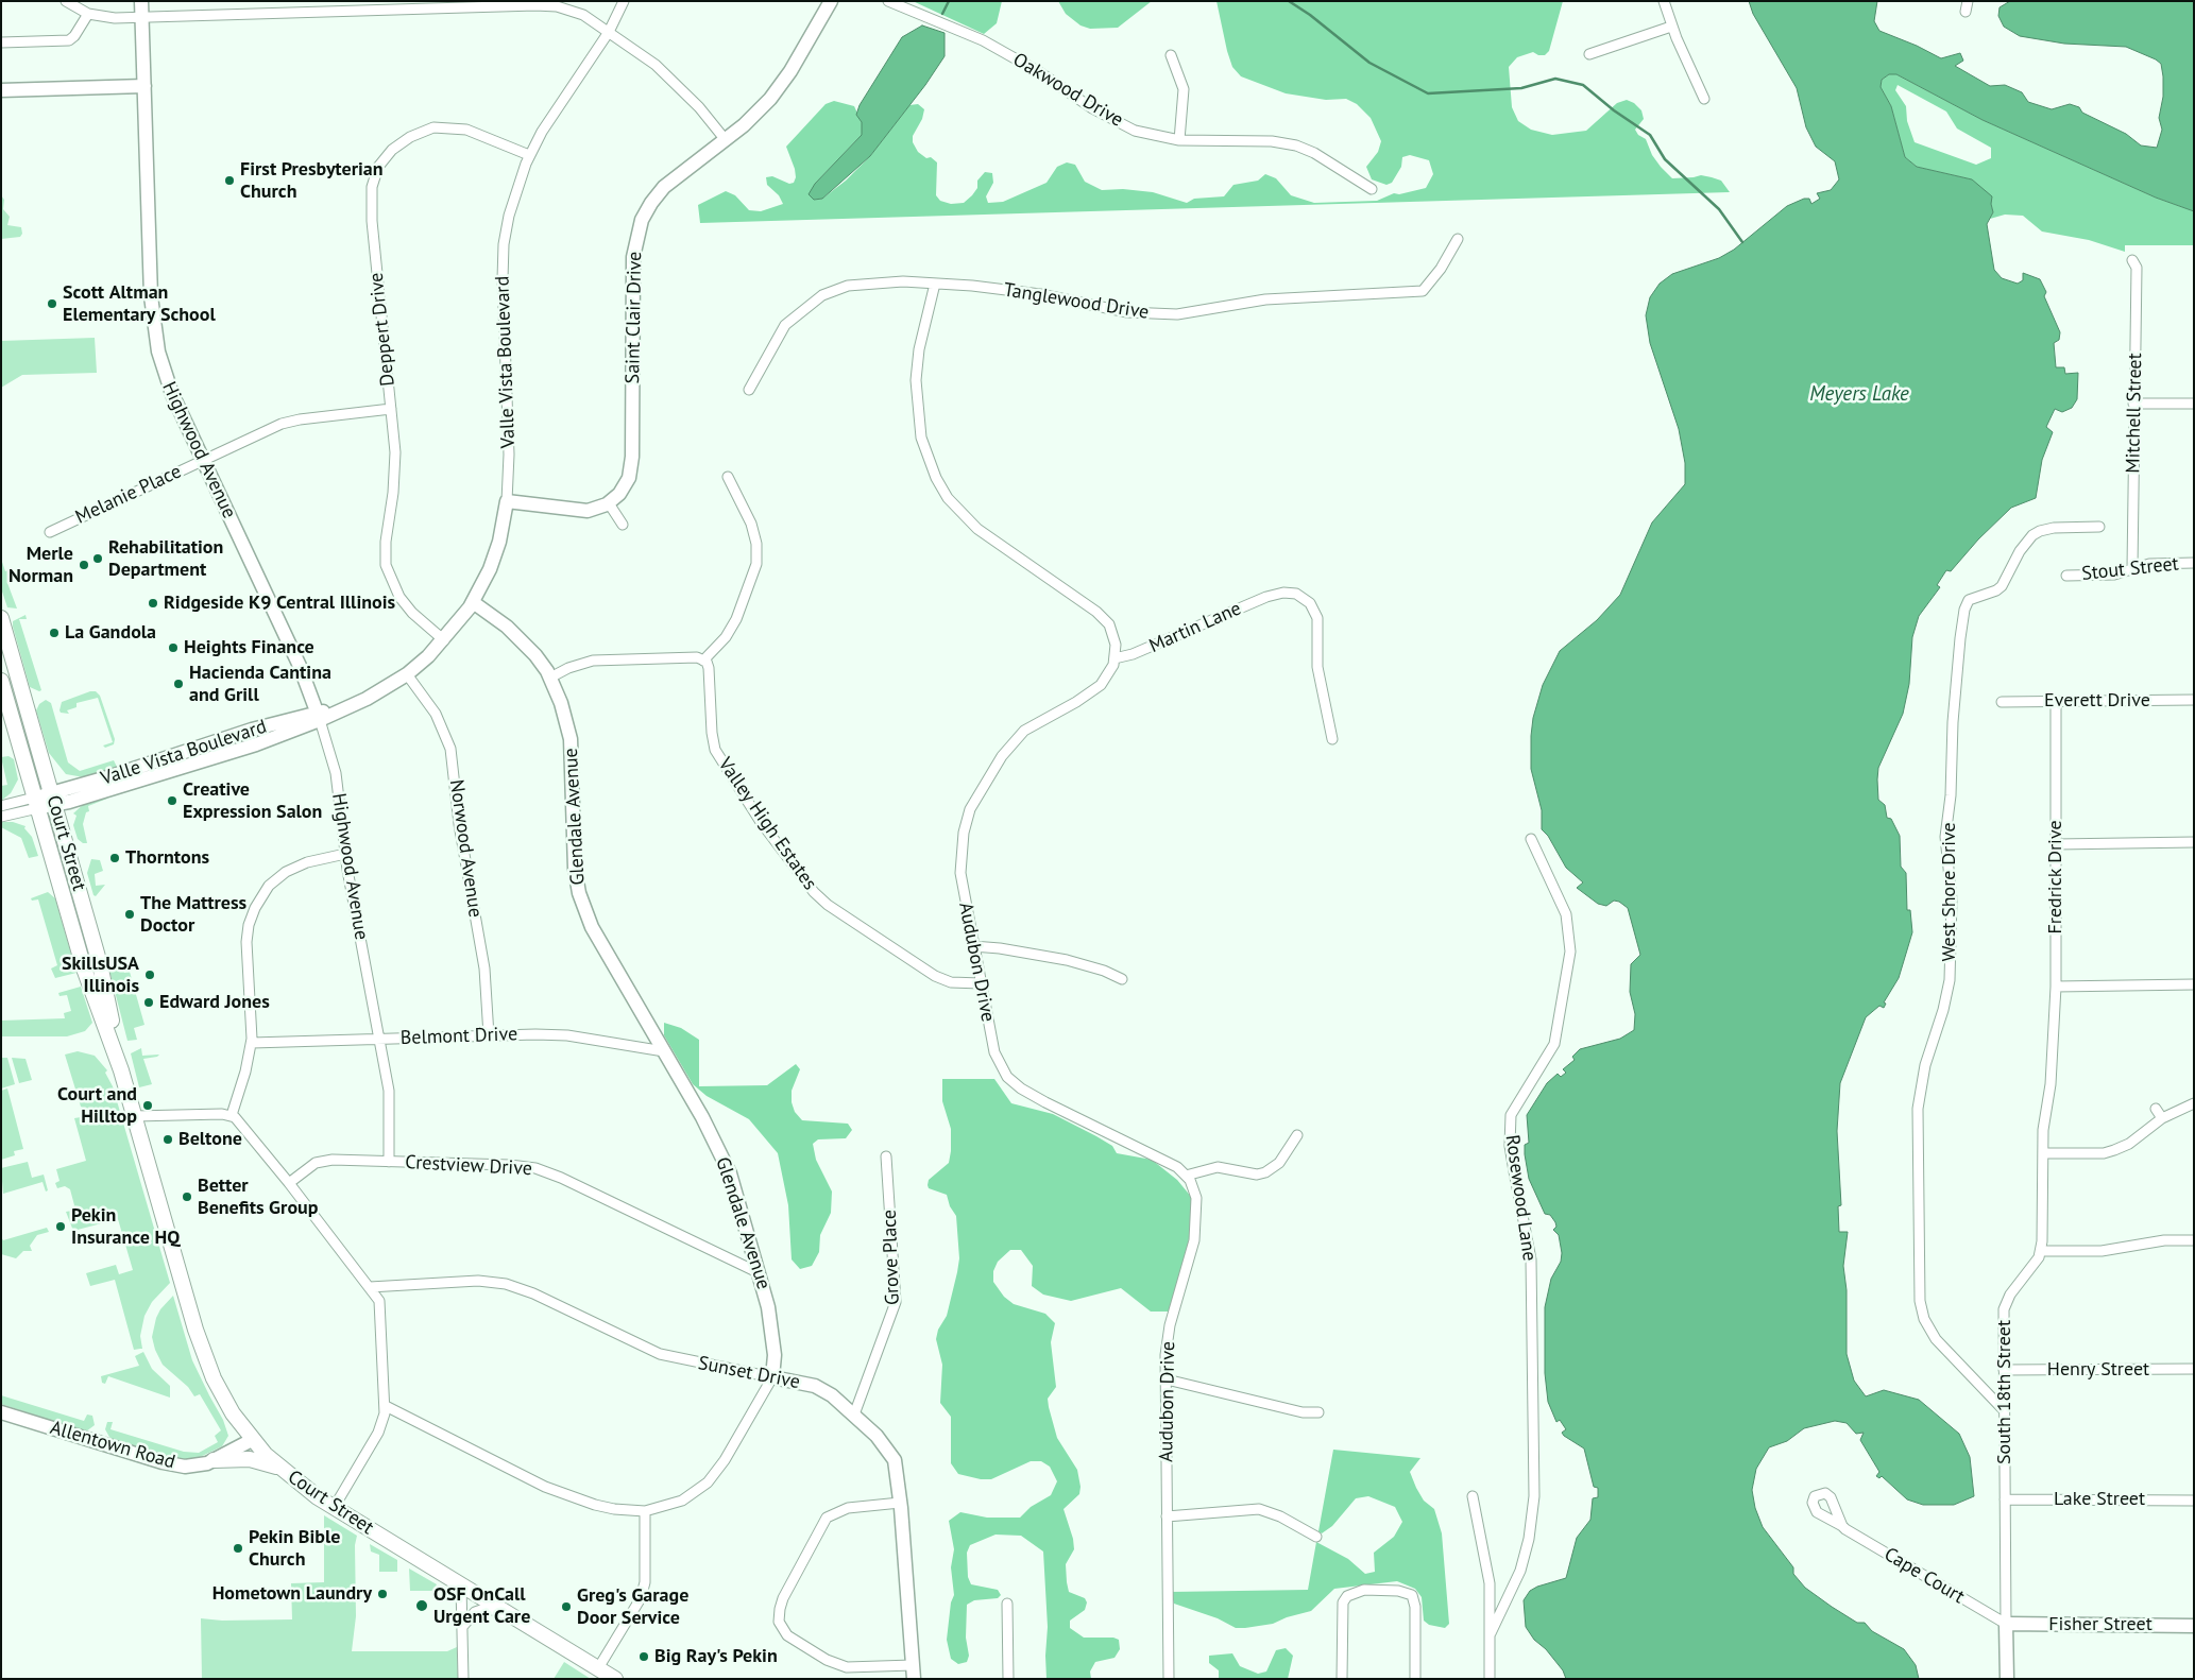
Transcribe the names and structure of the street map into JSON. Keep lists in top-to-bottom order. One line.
{"streets":{"main road":["Court Street"],"street":["Oakwood Drive","Tanglewood Drive","Saint Clair Drive","Deppert Drive","Valle Vista Boulevard","Mitchell Street","Highwood Avenue","Melanie Place","Stout Street","Martin Lane","Everett Drive","Glendale Avenue","Valley High Estates","Norwood Avenue","Fredrick Drive","West Shore Drive","Audubon Drive","Belmont Drive","Crestview Drive","Rosewood Lane","Grove Place","Henry Street","Sunset Drive","South 18th Street","Allentown Road","Lake Street","Cape Court","Fisher Street"]},"crossings":[["Deppert Drive","Valle Vista Boulevard"],["Deppert Drive","Melanie Place"],["Valle Vista Boulevard","Highwood Avenue"],["Valle Vista Boulevard","Glendale Avenue"],["Valle Vista Boulevard","Court Street"],["Valle Vista Boulevard","Norwood Avenue"],["Mitchell Street","Stout Street"],["Highwood Avenue","Melanie Place"],["Highwood Avenue","Belmont Drive"],["Highwood Avenue","Crestview Drive"],["Martin Lane","Audubon Drive"],["Everett Drive","Fredrick Drive"],["Glendale Avenue","Belmont Drive"],["Glendale Avenue","Crestview Drive"],["Glendale Avenue","Sunset Drive"],["Valley High Estates","Audubon Drive"],["Court Street","Allentown Road"],["Norwood Avenue","Belmont Drive"],["West Shore Drive","South 18th Street"],["Grove Place","Sunset Drive"],["Henry Street","South 18th Street"],["South 18th Street","Lake Street"],["South 18th Street","Cape Court"],["South 18th Street","Fisher Street"],["Cape Court","Fisher Street"]],"water":["Meyers Lake"],"places":["First Presbyterian Church","Scott Altman Elementary School","Rehabilitation Department","Merle Norman","Ridgeside K9 Central Illinois","La Gandola","Heights Finance","Hacienda Cantina and Grill","Creative Expression Salon","Thorntons","The Mattress Doctor","SkillsUSA Illinois","Edward Jones","Court and Hilltop","Beltone","Better Benefits Group","Pekin Insurance HQ","Pekin Bible Church","Hometown Laundry","OSF OnCall Urgent Care","Greg's Garage Door Service","Big Ray's Pekin"]}
